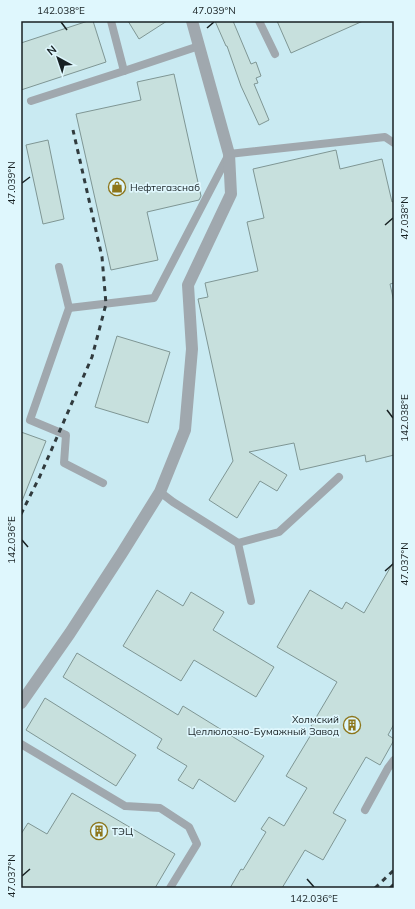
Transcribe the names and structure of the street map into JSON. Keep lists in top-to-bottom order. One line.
{"places":{"shop":["Нефтегазснаб"],"building":["Холмский Целлюлозно-Бумажный Завод","ТЭЦ"]},"north":"top left","coordinates":["142.038°E","47.039°N","47.038°N","142.036°E","47.037°N"]}
